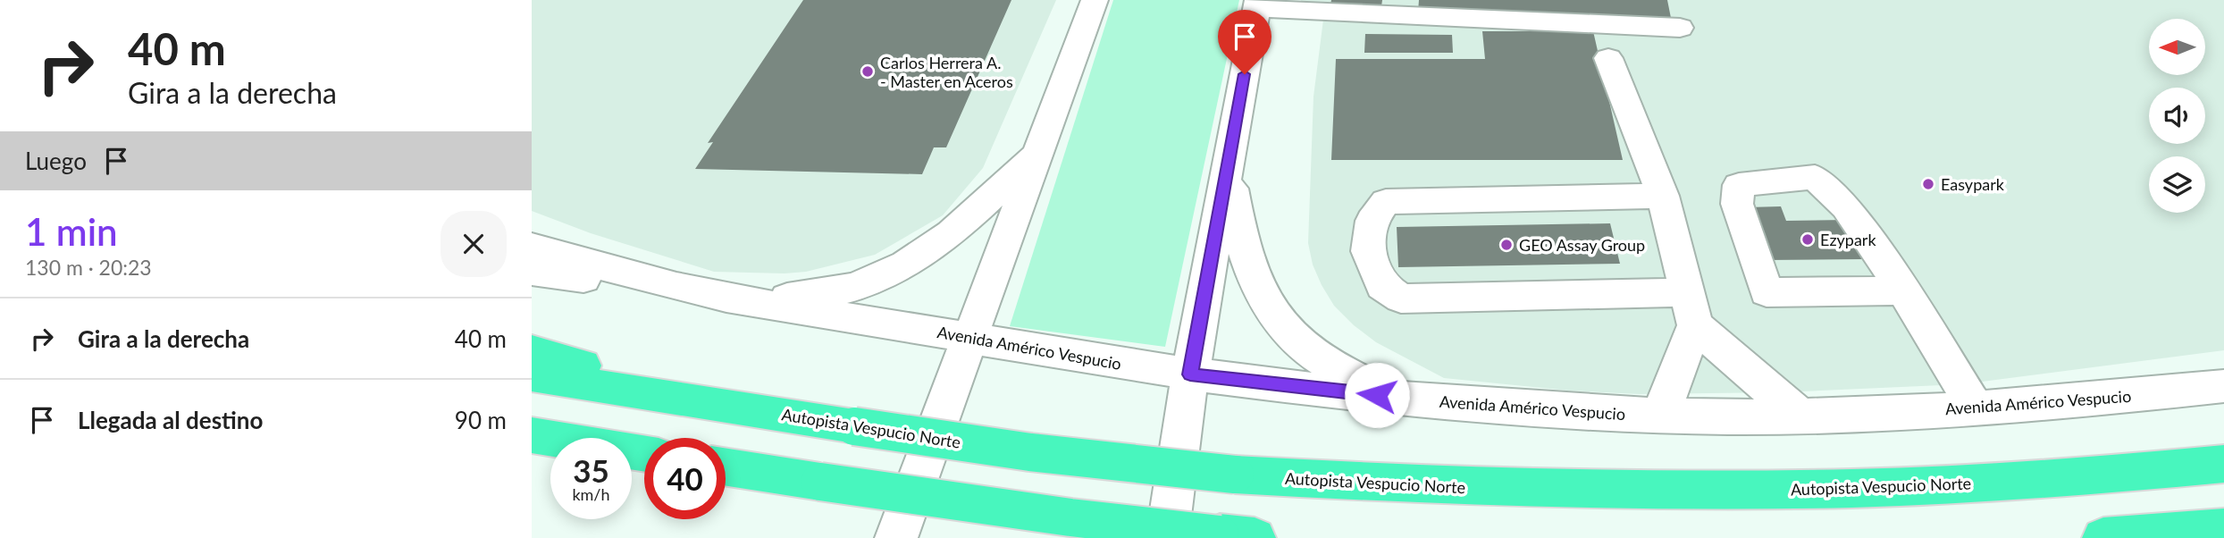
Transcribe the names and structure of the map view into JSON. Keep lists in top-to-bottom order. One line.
{"streets":{"highway":["Autopista Vespucio Norte"],"street":["Avenida Américo Vespucio"]},"places":["Carlos Herrera A. - Master en Aceros","Easypark","Ezypark","GEO Assay Group"],"north":"left","page":{"turn":["40 m","Gira a la derecha"],"then":"Luego","heading":["1 min","130 m · 20:23"],"list":[{"name":"Gira a la derecha","value":"40 m"},{"name":"Llegada al destino","value":"90 m"}],"speed":"35 km/h","limit":"40"}}
